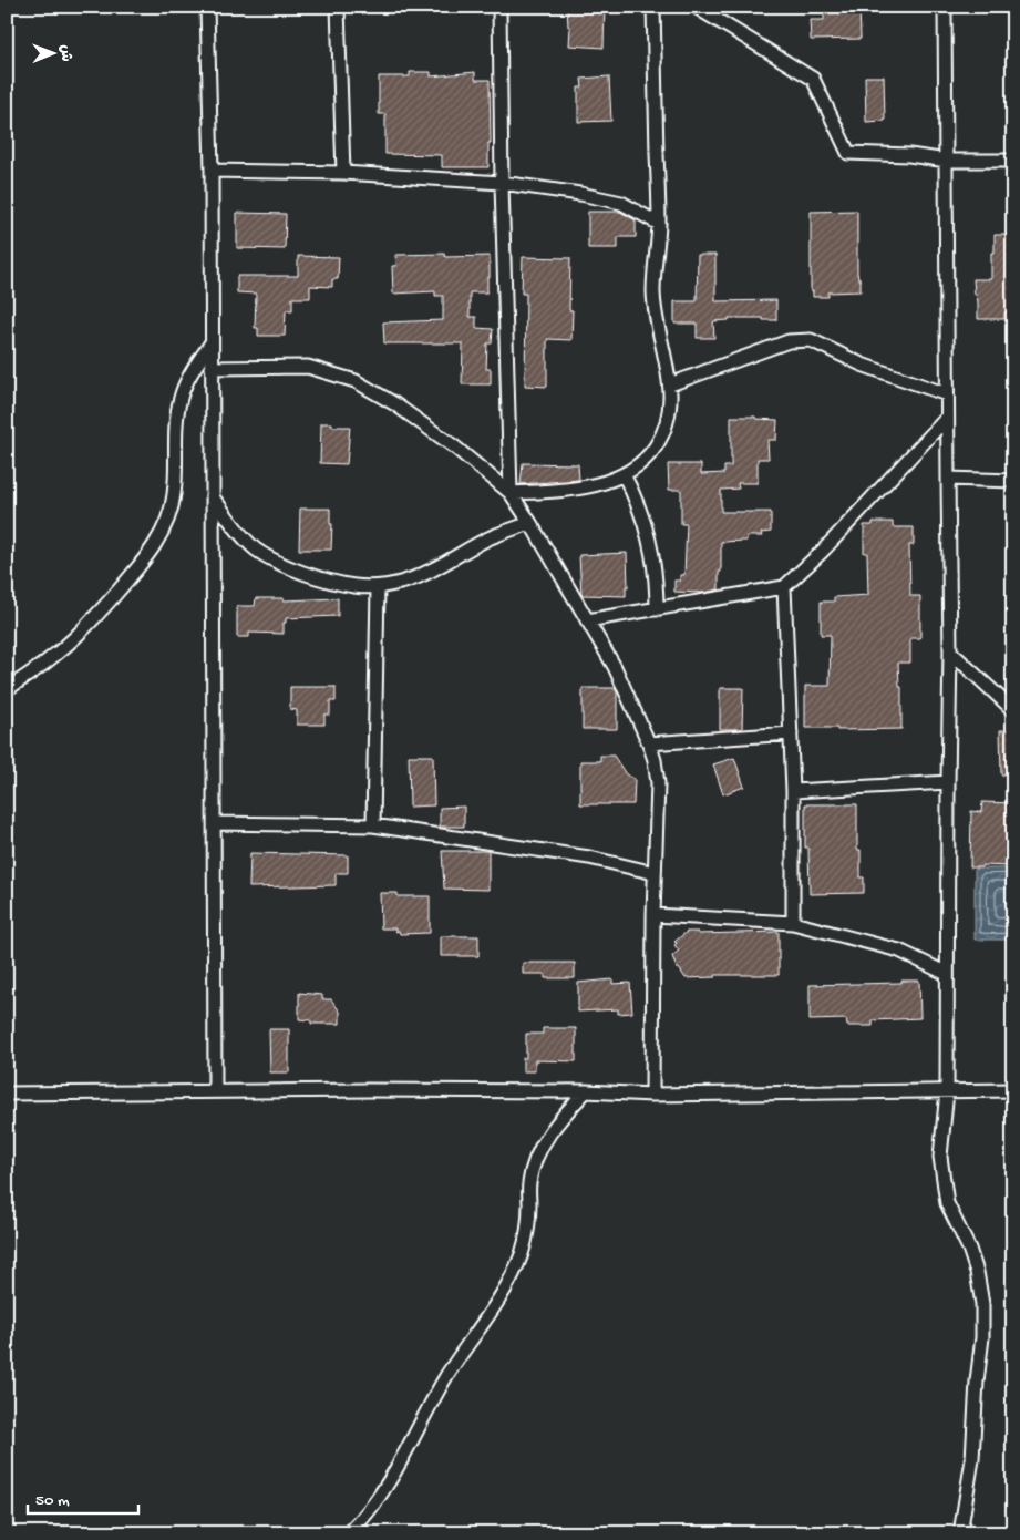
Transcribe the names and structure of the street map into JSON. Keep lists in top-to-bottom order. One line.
{"scale_bar":"50 m","north":"right"}
